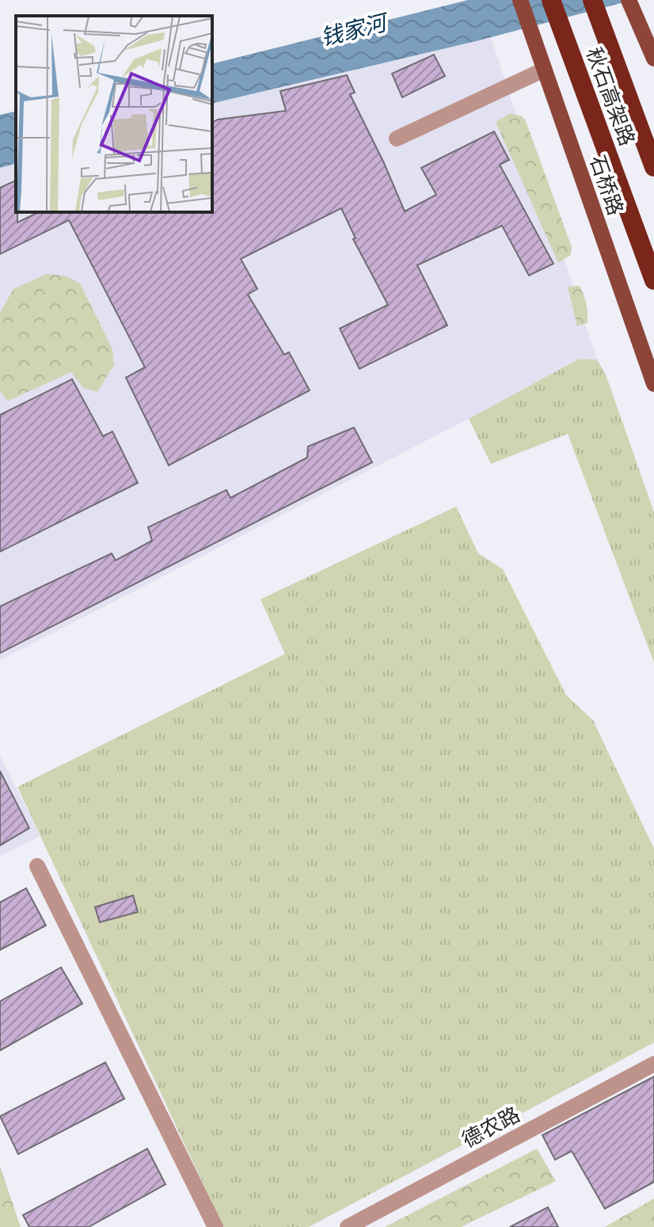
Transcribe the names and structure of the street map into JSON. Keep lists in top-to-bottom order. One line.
{"streets":{"highway":["秋石高架路"],"main road":["石桥路"],"street":["德农路"]},"water":["钱家河"]}
